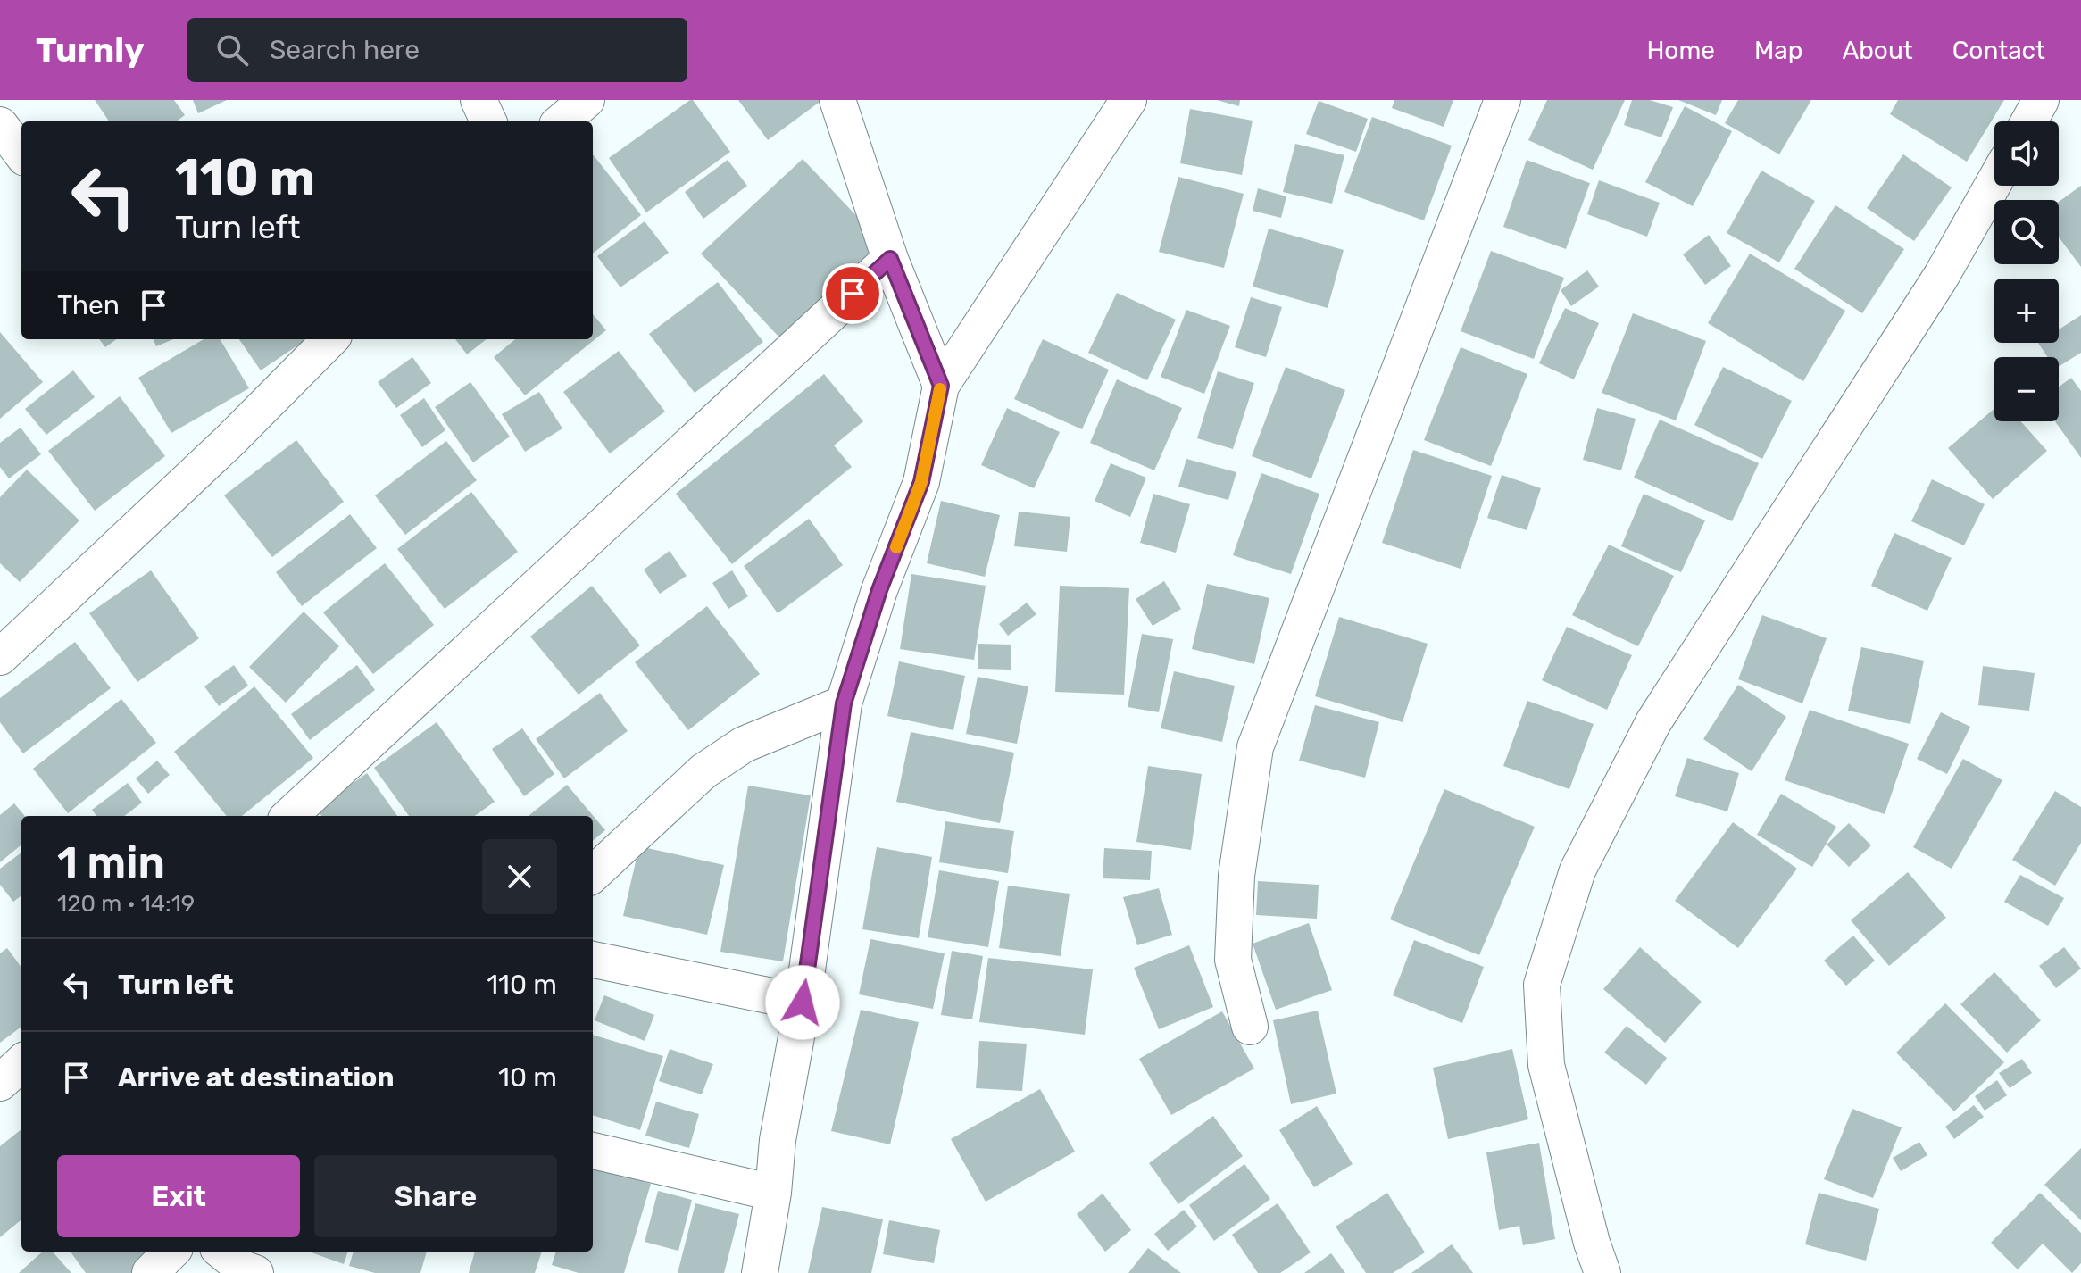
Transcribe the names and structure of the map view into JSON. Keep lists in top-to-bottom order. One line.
{"page":{"header":"Turnly","search":"Search here","nav":["Home","Map","About","Contact"],"map_buttons":["+","−"],"turn":["110 m","Turn left"],"then":"Then","heading":["1 min","120 m · 14:19"],"list":[{"name":"Turn left","value":"110 m"},{"name":"Arrive at destination","value":"10 m"}],"buttons":["Exit","Share"]}}
